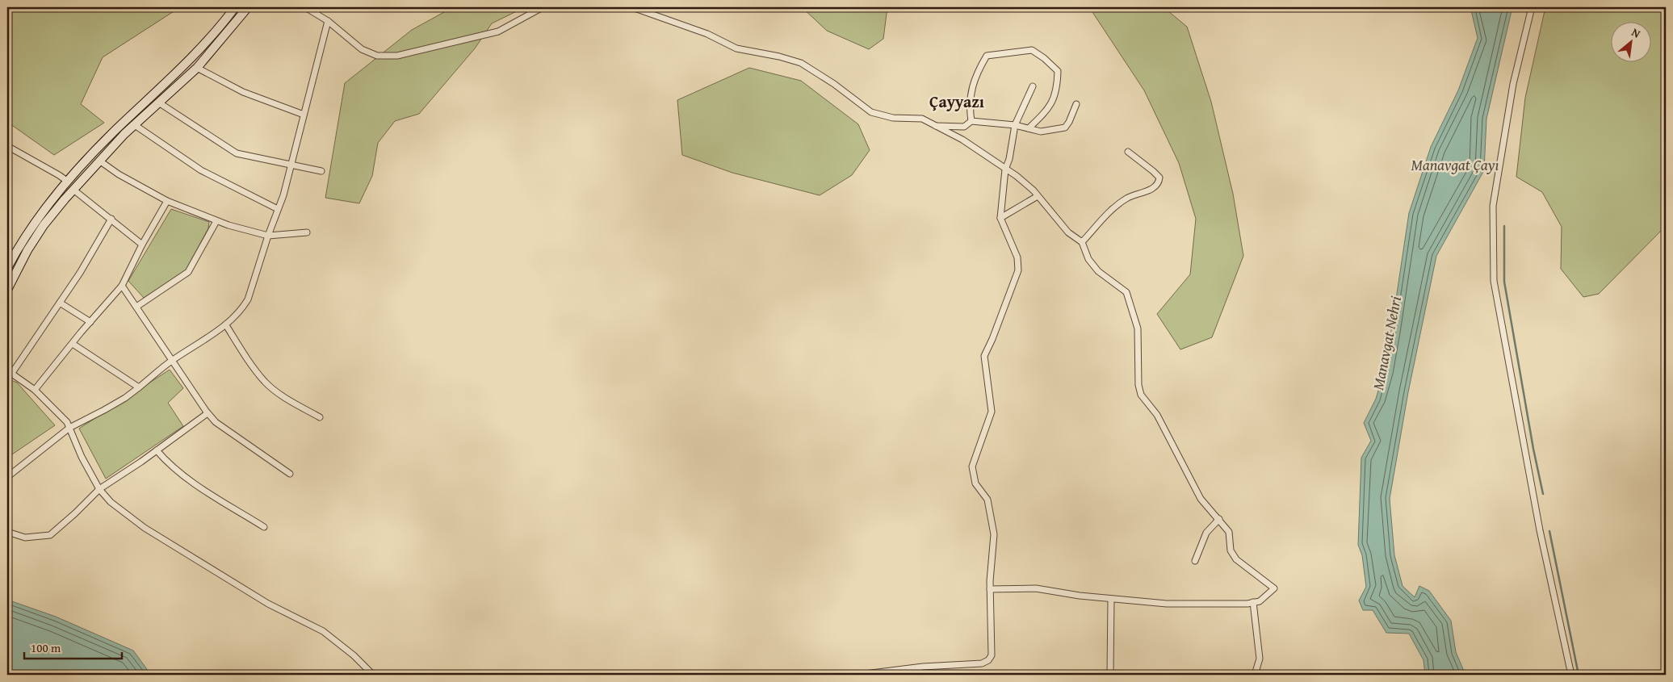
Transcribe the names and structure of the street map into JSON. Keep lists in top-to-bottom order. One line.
{"districts":["Çayyazı"],"water":["Manavgat Çayı","Manavgat Nehri"],"scale_bar":"100 m","north":"top right"}
